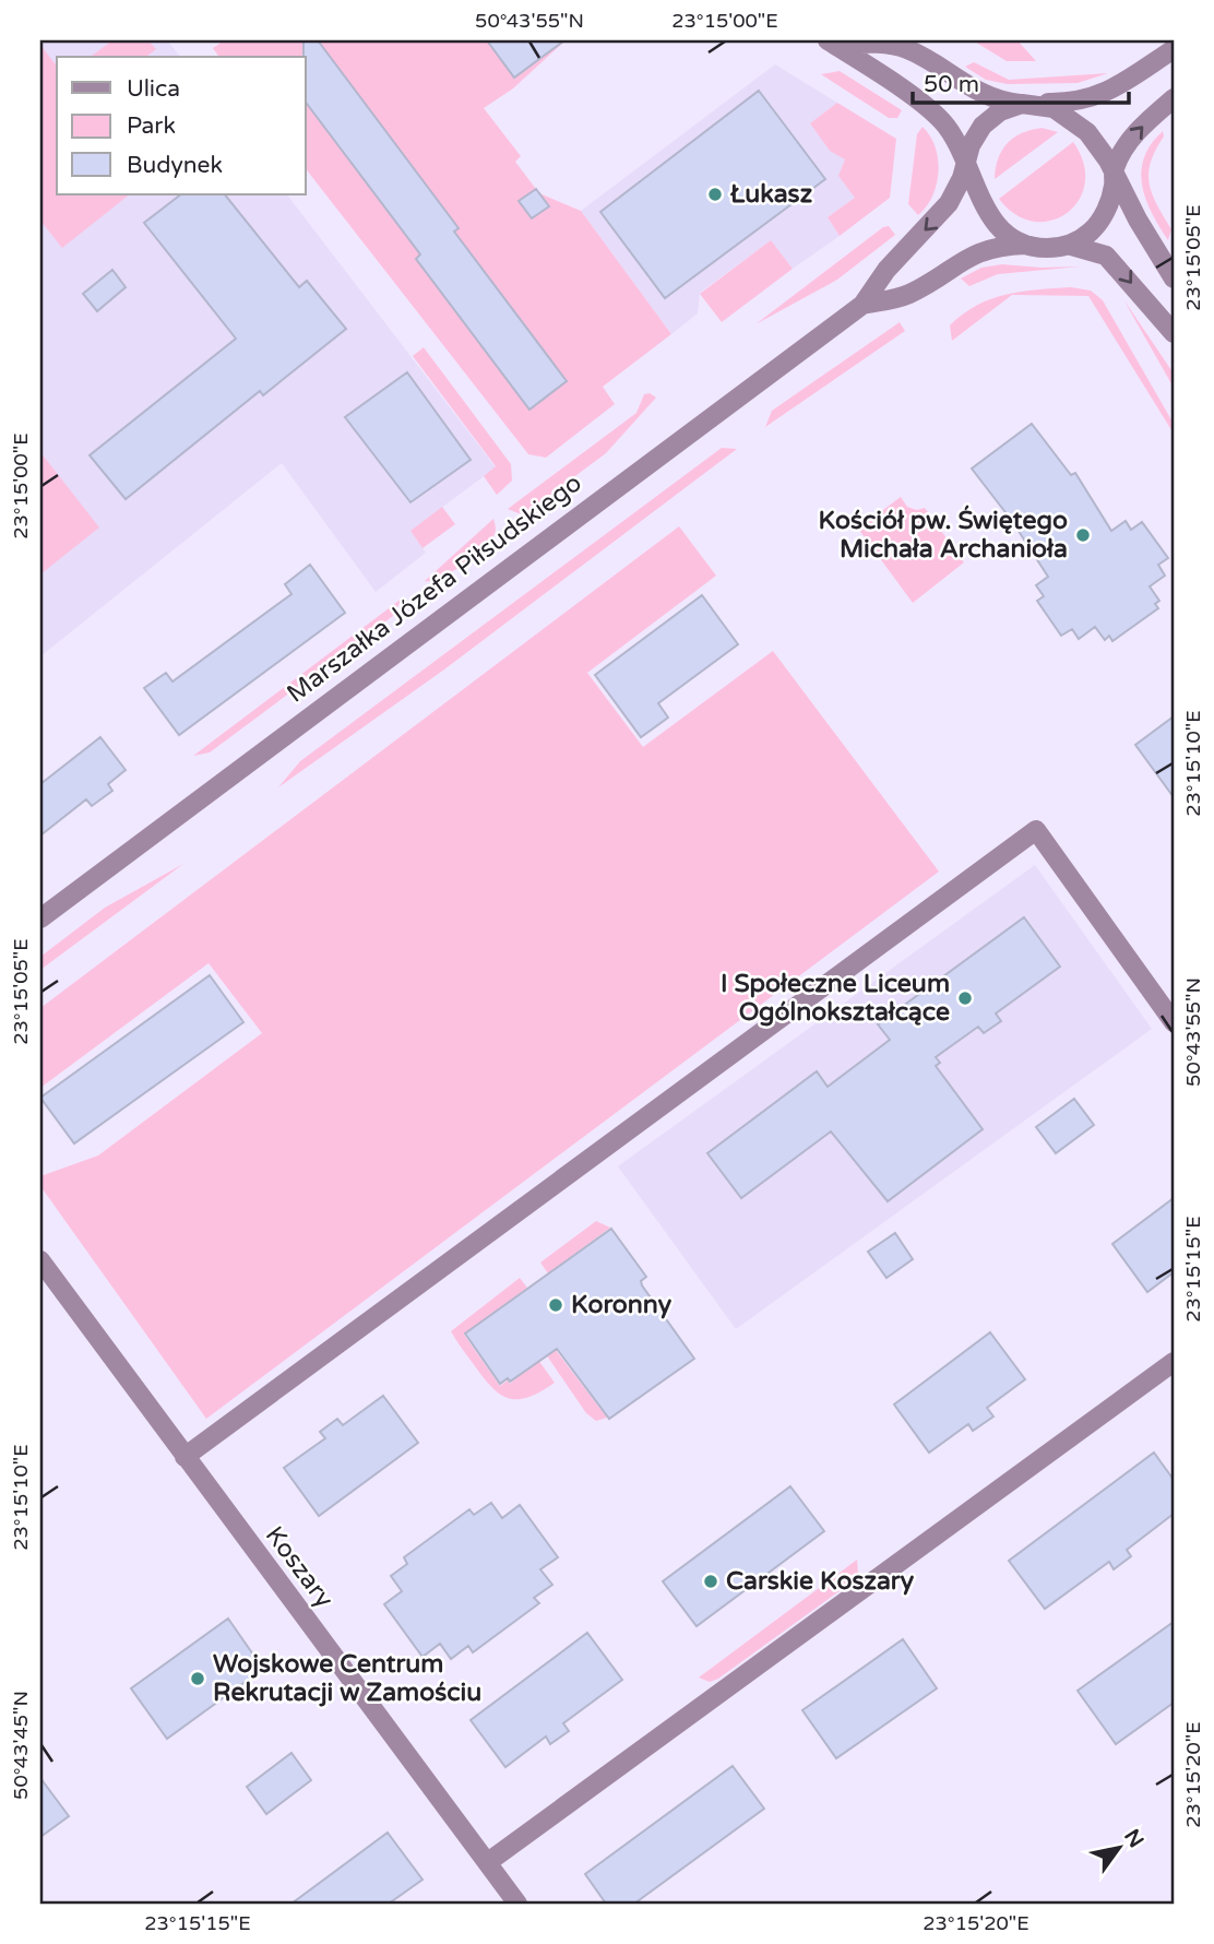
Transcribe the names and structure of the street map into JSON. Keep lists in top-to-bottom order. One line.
{"streets":{"street":["Marszałka Józefa Piłsudskiego","Koszary"]},"places":["Łukasz","Kościół pw. Świętego Michała Archanioła","I Społeczne Liceum Ogólnokształcące","Koronny","Carskie Koszary","Wojskowe Centrum Rekrutacji w Zamościu"],"legend":["Ulica","Park","Budynek"],"scale_bar":"50 m","north":"top right","coordinates":["50°43'55\"N","23°15'00\"E","23°15'05\"E","23°15'10\"E","23°15'15\"E","50°43'45\"N","23°15'20\"E"]}
